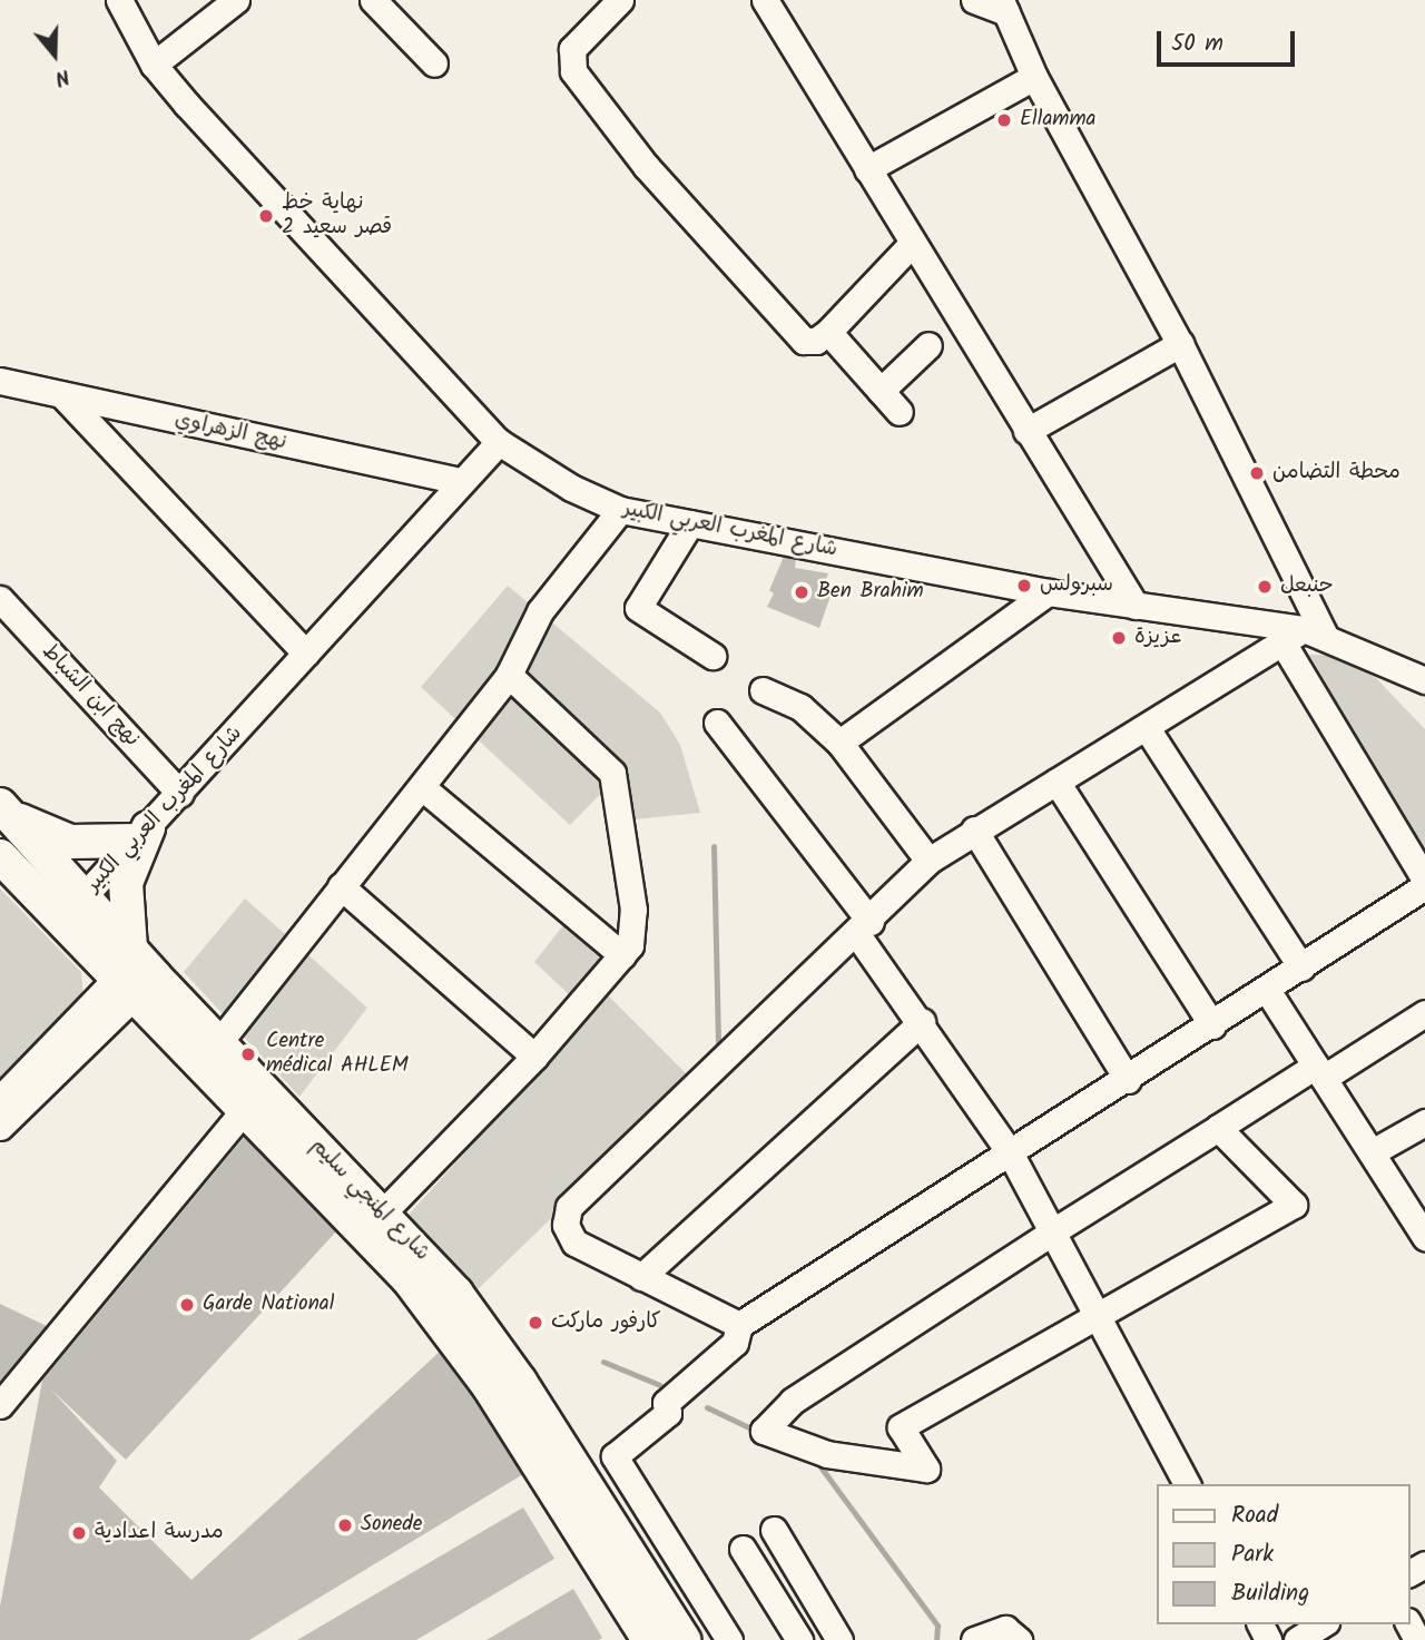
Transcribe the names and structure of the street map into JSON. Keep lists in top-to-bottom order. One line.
{"streets":{"main road":["شارع المنجي سليم"],"street":["نهج الزهراوي","شارع المغرب العربي الكبير","نهج ابن الشباط"]},"crossings":[["نهج الزهراوي","شارع المغرب العربي الكبير"],["شارع المغرب العربي الكبير","نهج ابن الشباط"],["شارع المغرب العربي الكبير","شارع المنجي سليم"]],"places":["Ellamma","نهاية خط قصر سعيد 2","محطة التضامن","سبرولس","حنبعل","Ben Brahim","عزيزة","Centre médical AHLEM","Garde National","كارفور ماركت","Sonede","مدرسة اعدادية"],"legend":["Road","Park","Building"],"scale_bar":"50 m","north":"bottom"}
